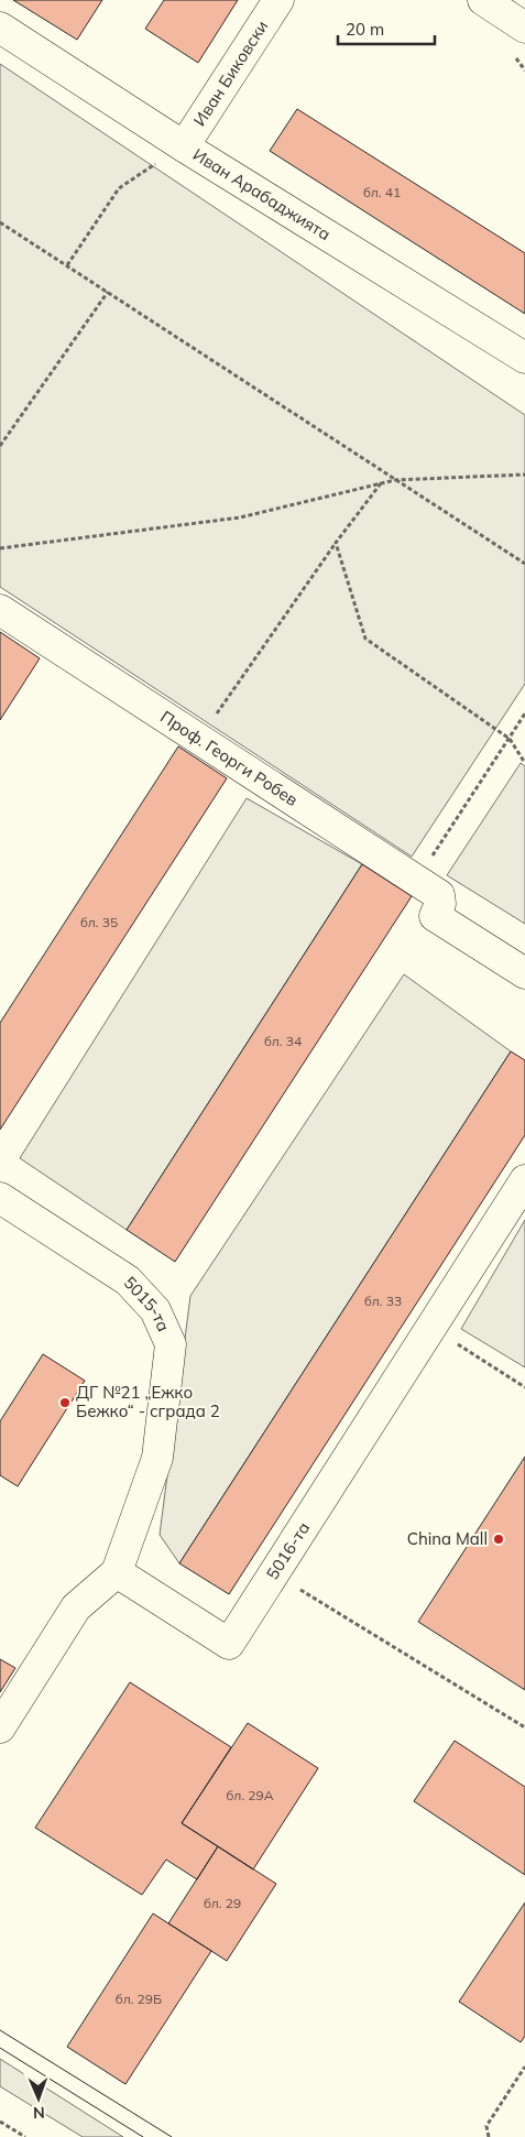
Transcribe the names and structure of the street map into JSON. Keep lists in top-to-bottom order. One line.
{"streets":{"street":["Иван Биковски","Иван Арабаджията","Проф. Георги Робев","5015-та","5016-та"]},"crossings":[["Иван Биковски","Иван Арабаджията"],["5015-та","5016-та"]],"places":["ДГ №21 „Ежко Бежко“ - сграда 2","China Mall"],"house_numbers":["бл. 41","бл. 35","бл. 34","бл. 33","бл. 29А","бл. 29","бл. 29Б"],"scale_bar":"20 m","north":"bottom"}
